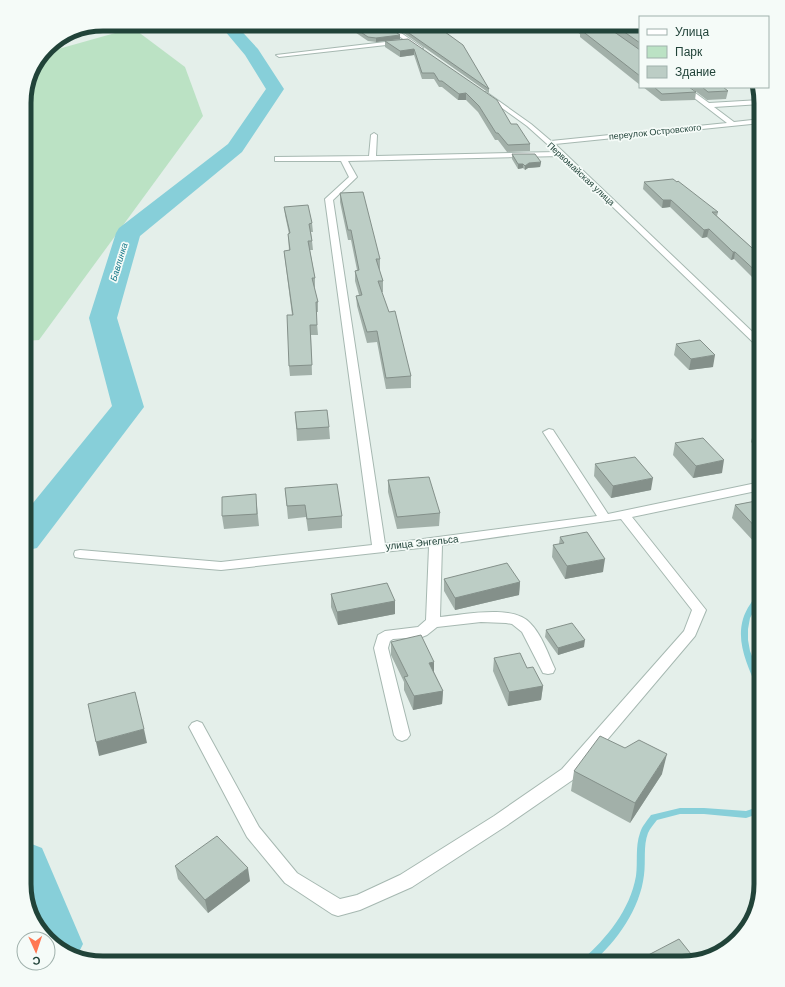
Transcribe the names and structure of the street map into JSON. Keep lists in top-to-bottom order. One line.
{"streets":{"street":["переулок Островского","Первомайская улица","улица Энгельса"]},"crossings":[["переулок Островского","Первомайская улица"]],"water":["Бавлинка"],"legend":["Улица","Парк","Здание"],"north":"bottom"}
